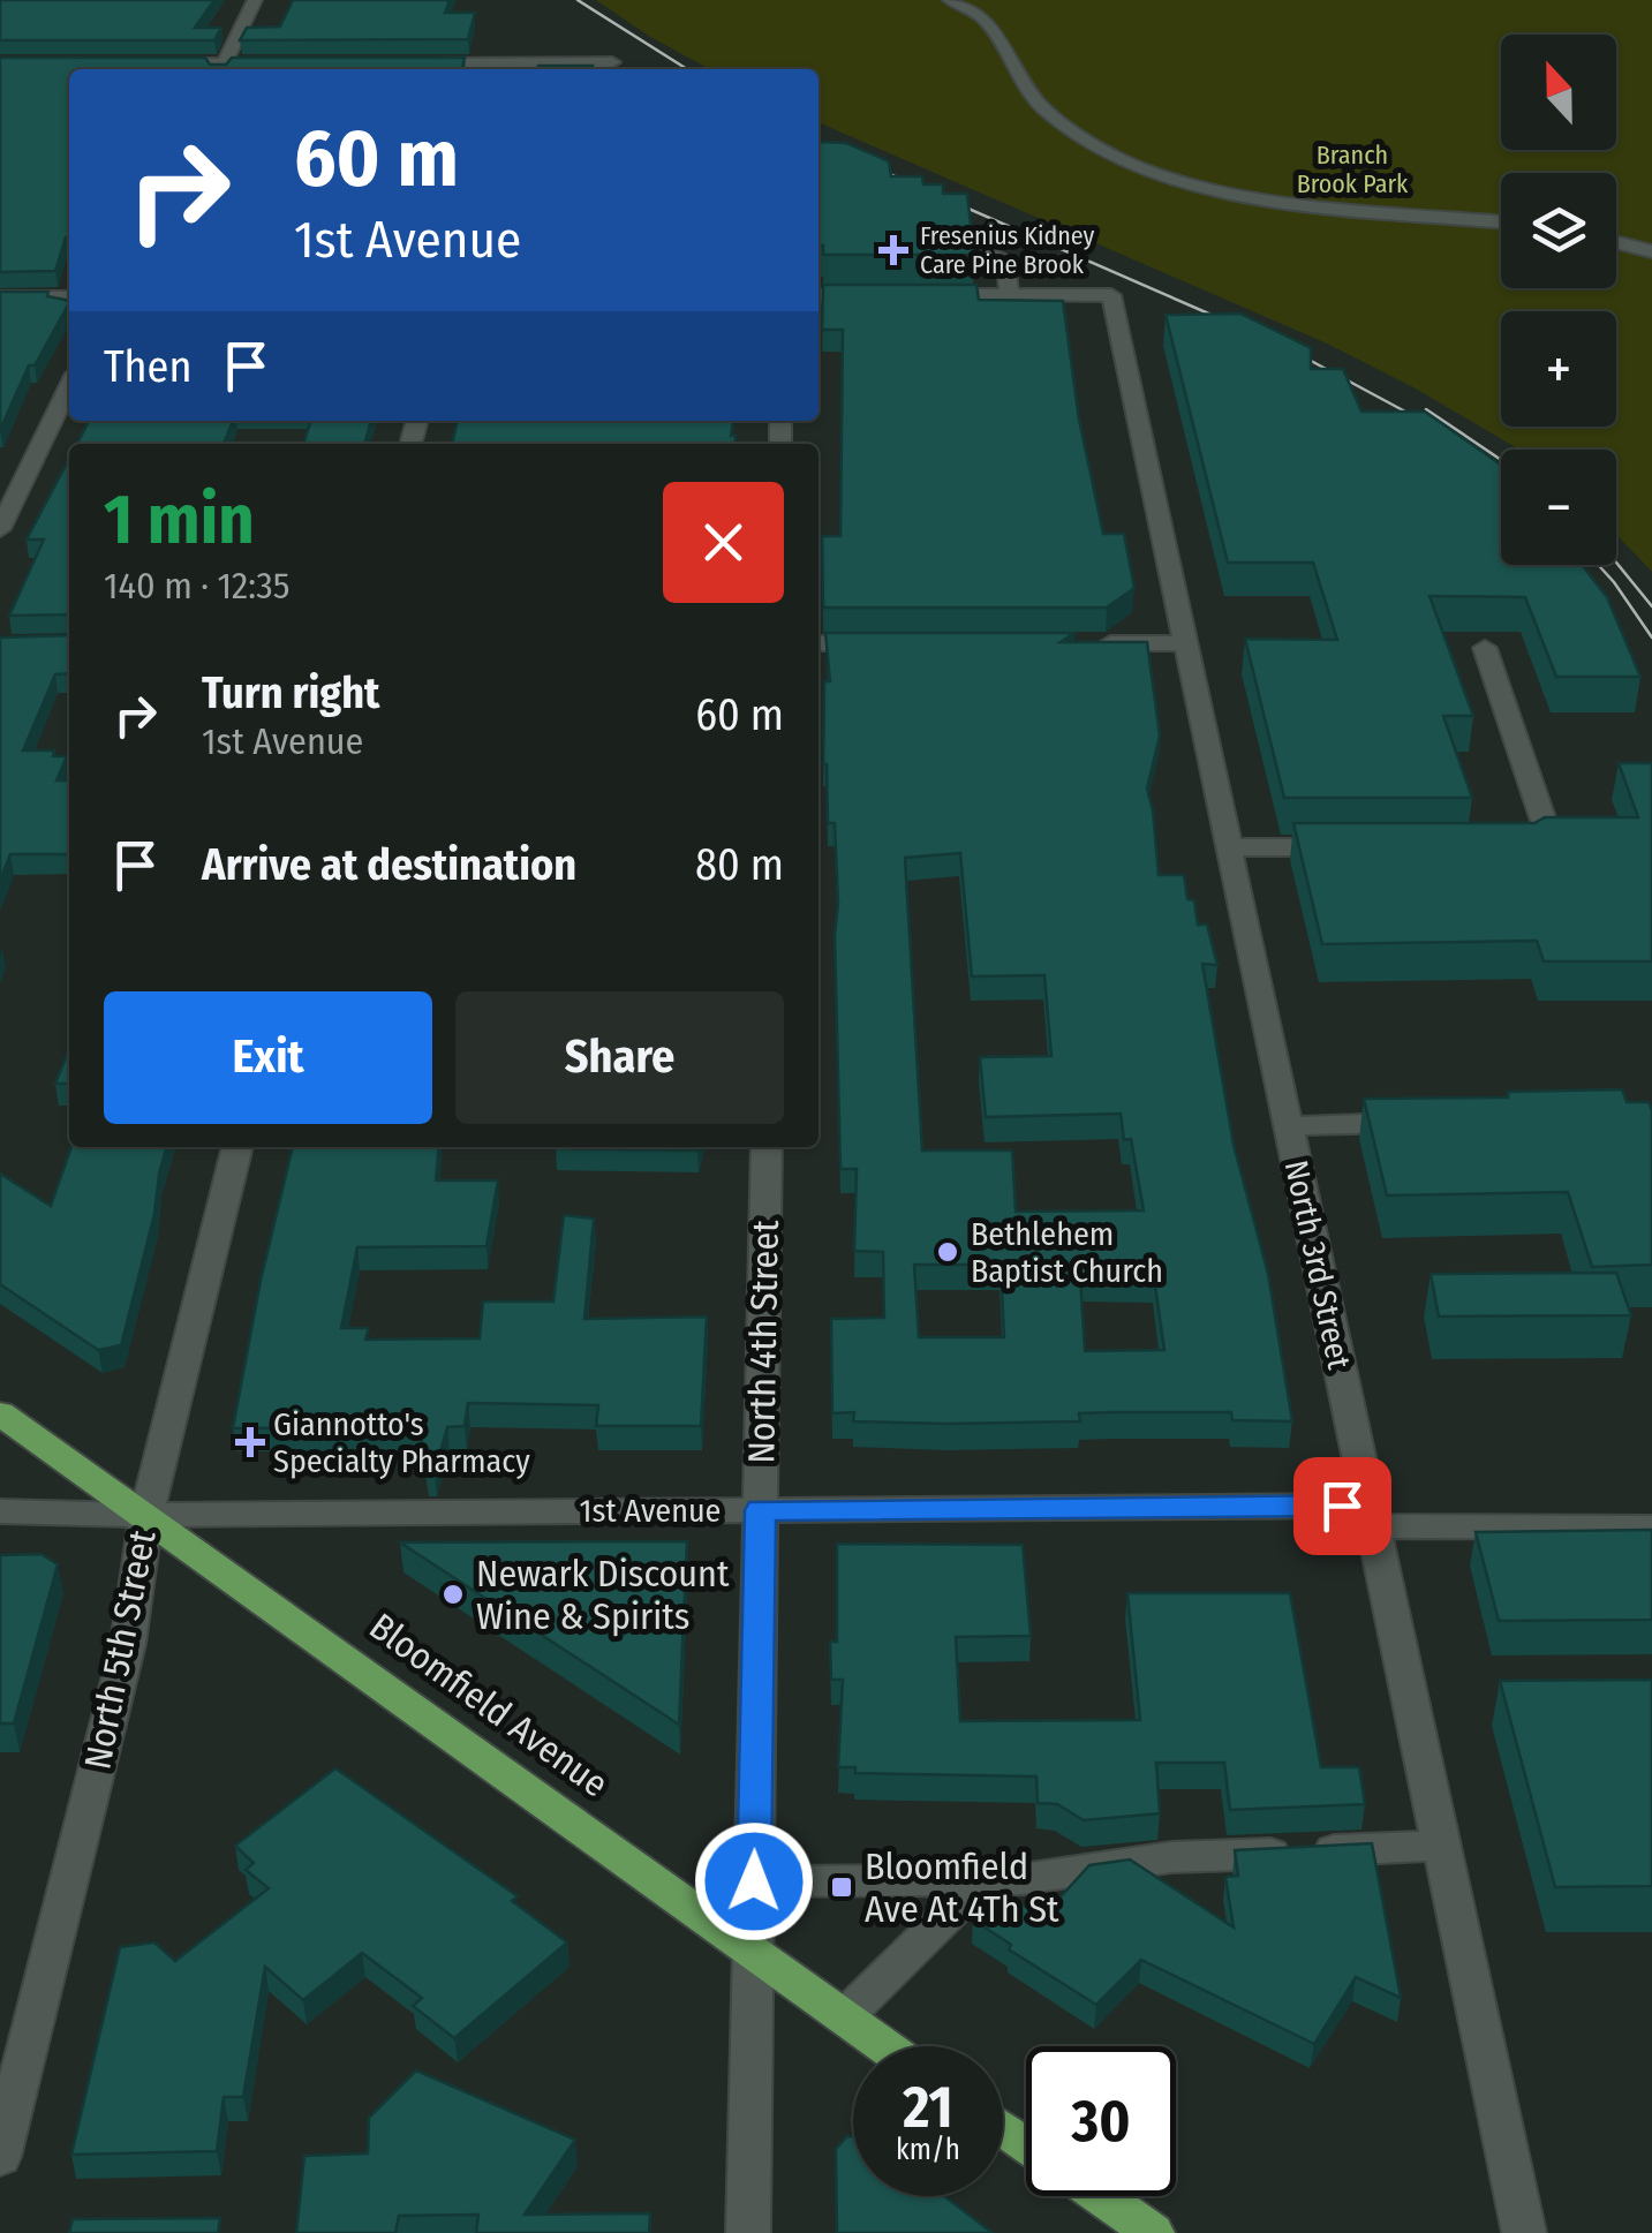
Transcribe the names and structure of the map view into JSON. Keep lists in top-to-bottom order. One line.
{"streets":{"main road":["Bloomfield Avenue"],"street":["North 3rd Street","North 4th Street","1st Avenue","North 5th Street"]},"crossings":[["North 3rd Street","1st Avenue"],["North 4th Street","1st Avenue"],["North 4th Street","Bloomfield Avenue"],["1st Avenue","North 5th Street"],["1st Avenue","Bloomfield Avenue"],["North 5th Street","Bloomfield Avenue"]],"parks":["Branch Brook Park"],"places":{"health":["Fresenius Kidney Care Pine Brook","Giannotto's Specialty Pharmacy"],"other":["Bethlehem Baptist Church","Newark Discount Wine & Spirits"],"transit":["Bloomfield Ave At 4Th St"]},"north":"top","page":{"map_buttons":["+","−"],"turn":["60 m","1st Avenue"],"then":"Then","heading":["1 min","140 m · 12:35"],"list":[{"name":"Turn right","note":"1st Avenue","value":"60 m"},{"name":"Arrive at destination","value":"80 m"}],"buttons":["Exit","Share"],"speed":"21 km/h","limit":"30"}}
